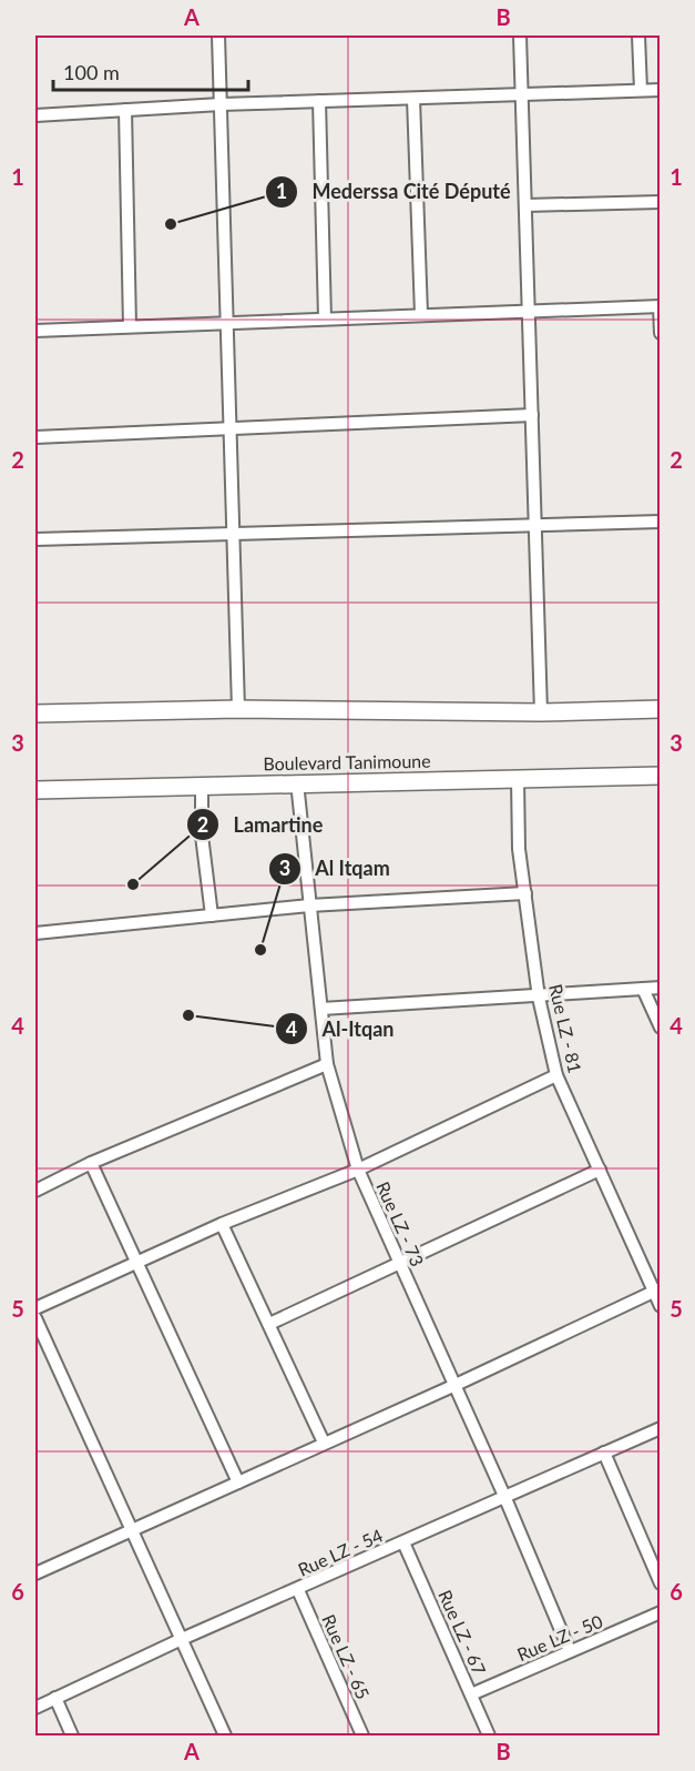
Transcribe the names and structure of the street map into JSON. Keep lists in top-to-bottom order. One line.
{"streets":{"main road":["Boulevard Tanimoune"],"street":["Rue LZ - 81","Rue LZ - 73","Rue LZ - 54","Rue LZ - 67","Rue LZ - 50","Rue LZ - 65"]},"crossings":[["Boulevard Tanimoune","Rue LZ - 81"],["Boulevard Tanimoune","Rue LZ - 73"],["Rue LZ - 73","Rue LZ - 54"],["Rue LZ - 73","Rue LZ - 50"],["Rue LZ - 54","Rue LZ - 67"],["Rue LZ - 54","Rue LZ - 65"],["Rue LZ - 67","Rue LZ - 50"]],"places":["Mederssa Cité Député","Lamartine","Al Itqam","Al-Itqan"],"scale_bar":"100 m","grid":{"columns":["A","B"],"rows":["1","2","3","4","5","6"]}}
